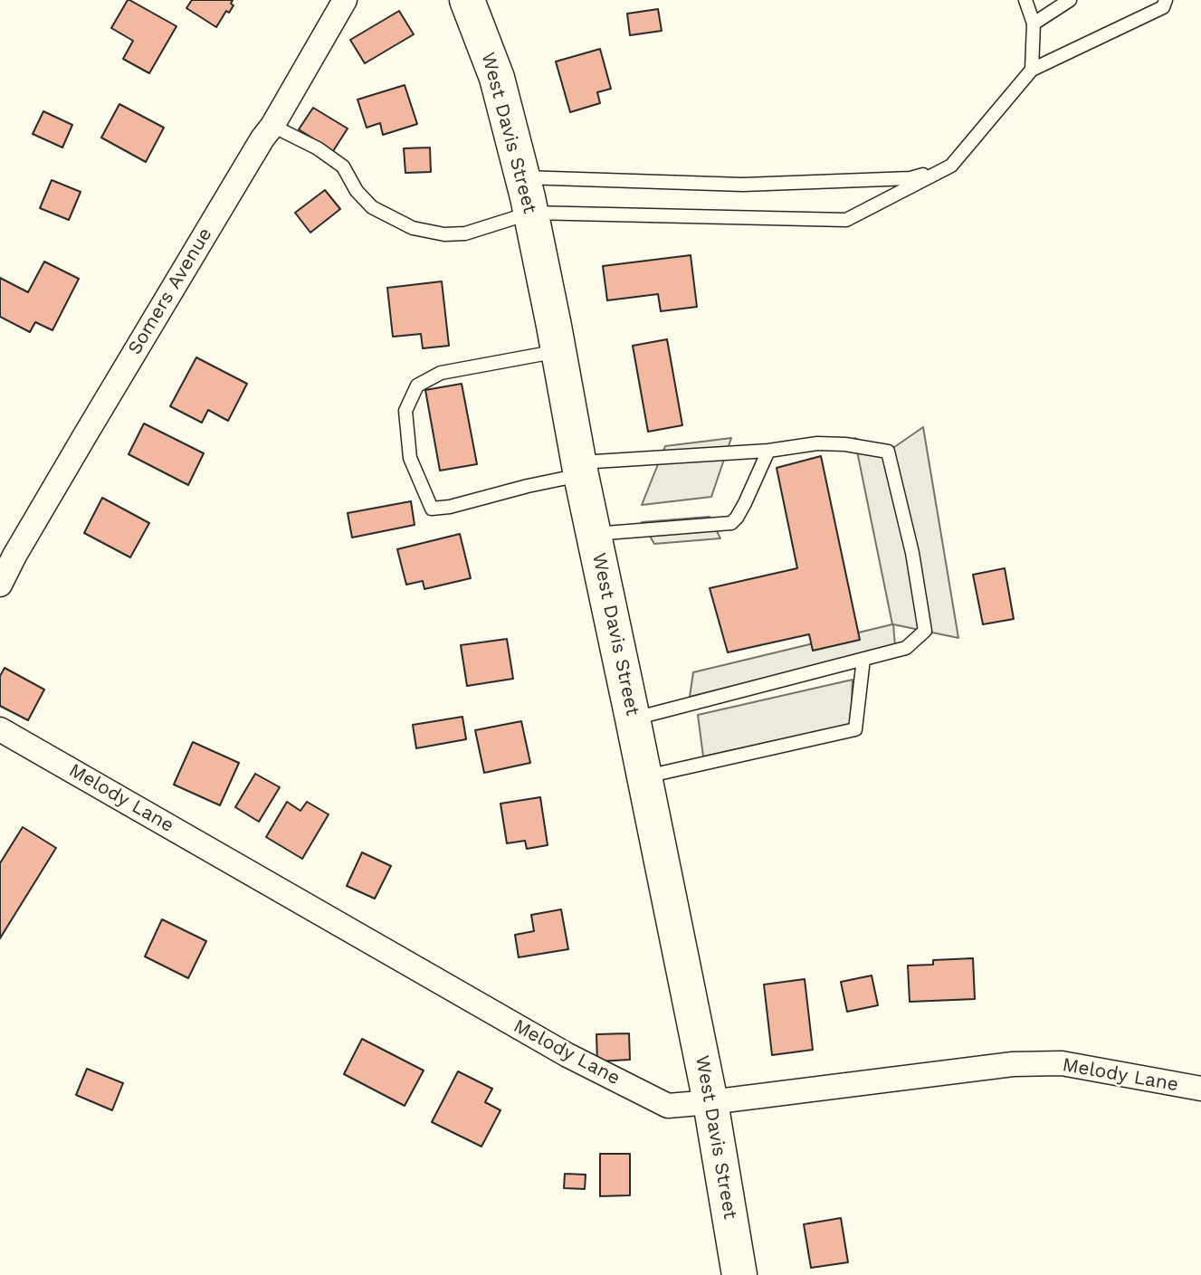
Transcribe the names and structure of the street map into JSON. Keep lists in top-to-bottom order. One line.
{"streets":{"street":["West Davis Street","Somers Avenue","Melody Lane"]},"crossings":[["West Davis Street","Melody Lane"]]}
